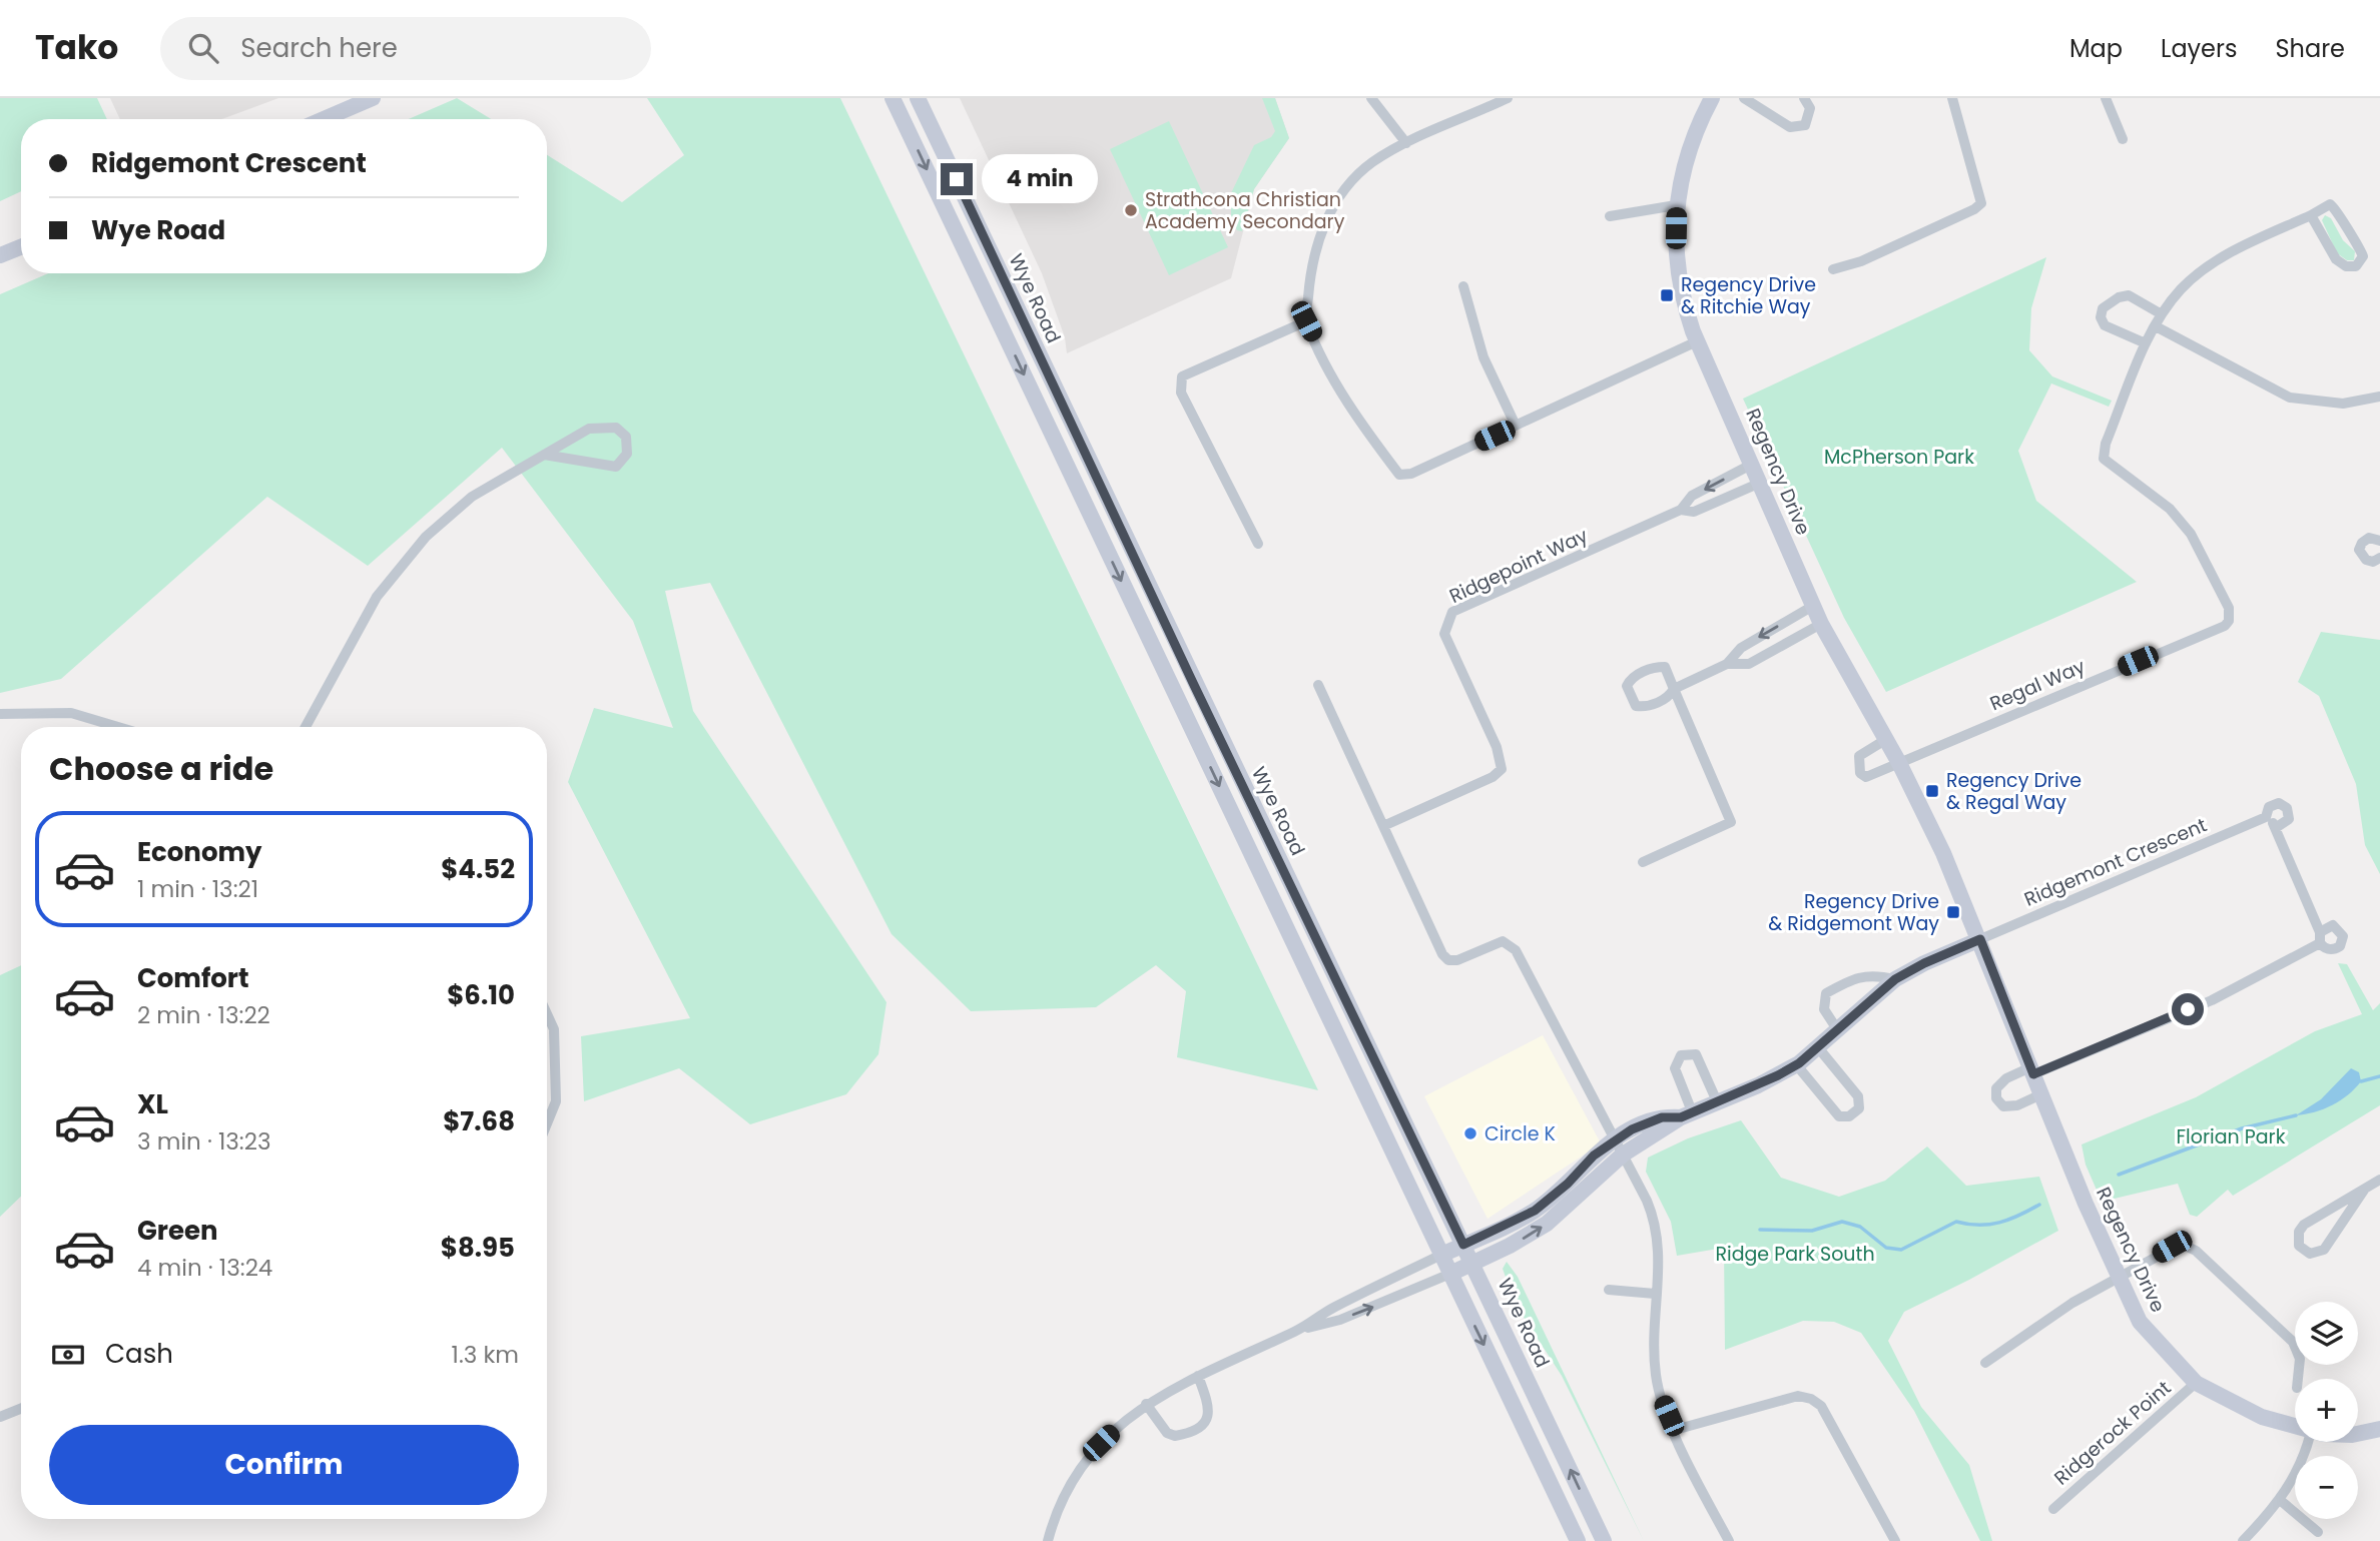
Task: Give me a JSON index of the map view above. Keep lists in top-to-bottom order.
{
  "streets": {
    "main road": ["Wye Road", "Regency Drive"],
    "street": [
      "Ridgepoint Way",
      "Regal Way",
      "Ridgemont Crescent",
      "Ridgerock Point"
    ]
  },
  "crossings": [
    ["Regency Drive", "Ridgepoint Way"],
    ["Regency Drive", "Regal Way"],
    ["Regency Drive", "Ridgemont Crescent"],
    ["Regency Drive", "Ridgerock Point"]
  ],
  "parks": ["McPherson Park", "Florian Park", "Ridge Park South"],
  "places": {
    "other": ["Strathcona Christian Academy Secondary", "Circle K"],
    "transit": ["Regency Drive & Ritchie Way", "Regency Drive & Regal Way", "Regency Drive & Ridgemont Way"]
  },
  "page": {
    "header": "Tako",
    "search": "Search here",
    "nav": ["Map", "Layers", "Share"],
    "banner": ["Ridgemont Crescent", "Wye Road"],
    "bubble": "4 min",
    "heading": "Choose a ride",
    "list": [
      {
        "name": "Economy",
        "note": "1 min · 13:21",
        "value": "$4.52"
      },
      {
        "name": "Comfort",
        "note": "2 min · 13:22",
        "value": "$6.10"
      },
      {
        "name": "XL",
        "note": "3 min · 13:23",
        "value": "$7.68"
      },
      {
        "name": "Green",
        "note": "4 min · 13:24",
        "value": "$8.95"
      }
    ],
    "map_buttons": ["+", "−"],
    "pay": ["Cash", "1.3 km"],
    "buttons": "Confirm"
  }
}
